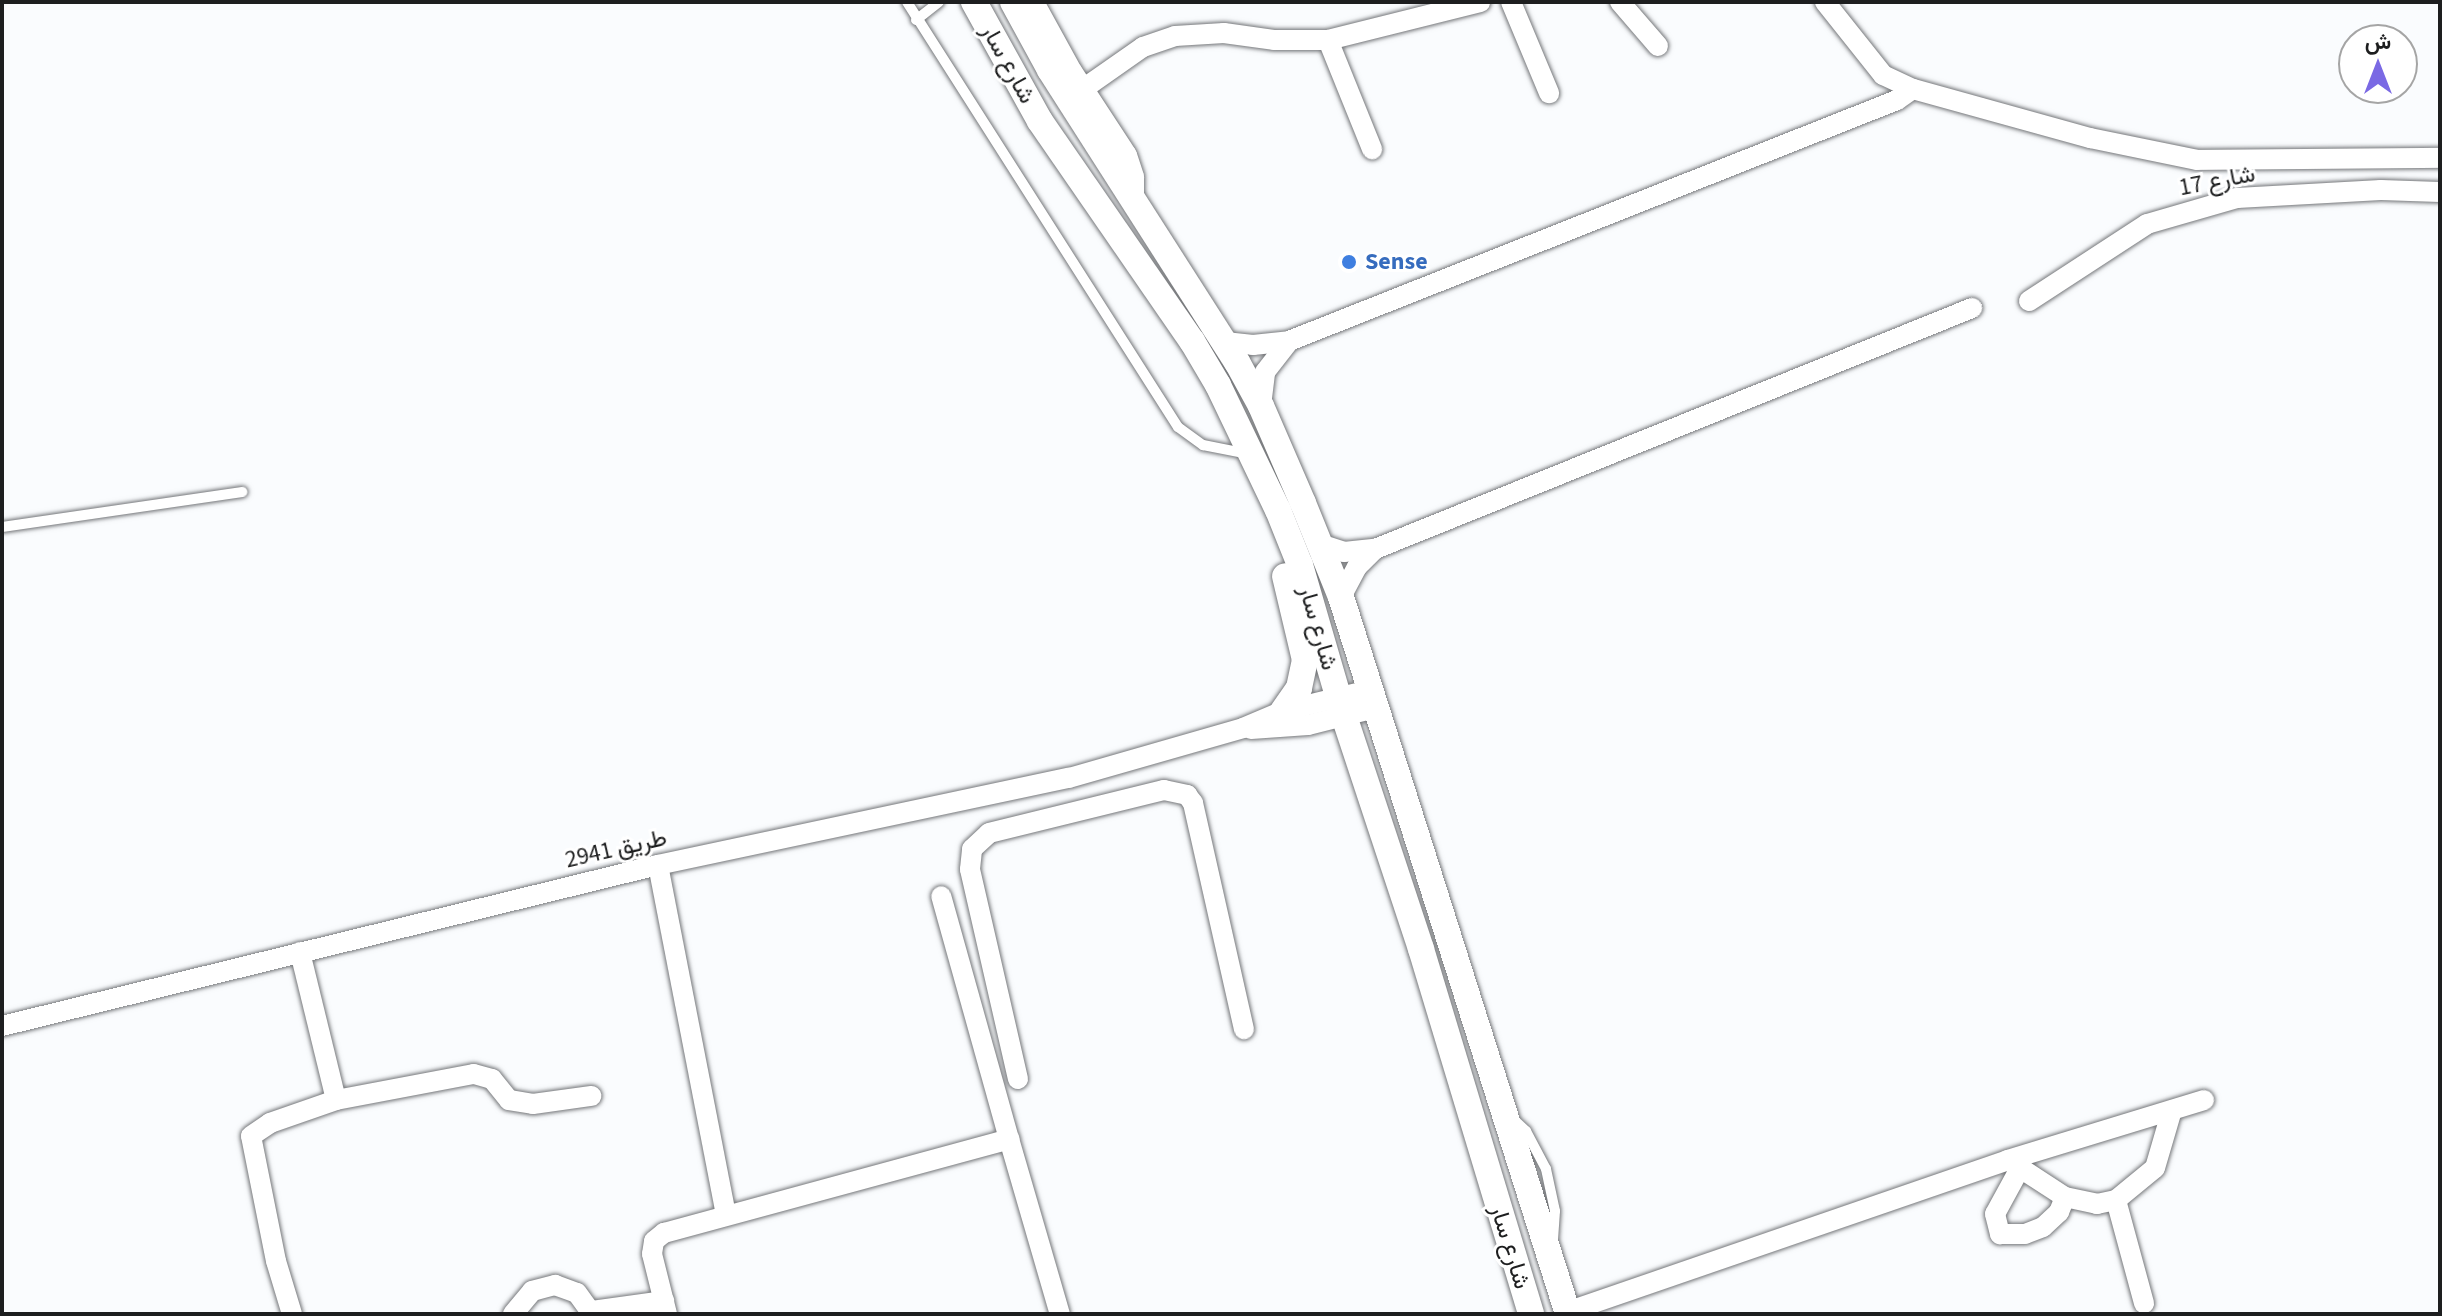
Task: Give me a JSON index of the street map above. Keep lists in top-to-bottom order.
{
  "streets": {
    "street": ["شارع سار", "شارع 17", "طريق 2941"]
  },
  "crossings": [
    ["شارع سار", "طريق 2941"]
  ],
  "places": ["Sense"],
  "north": "top"
}
